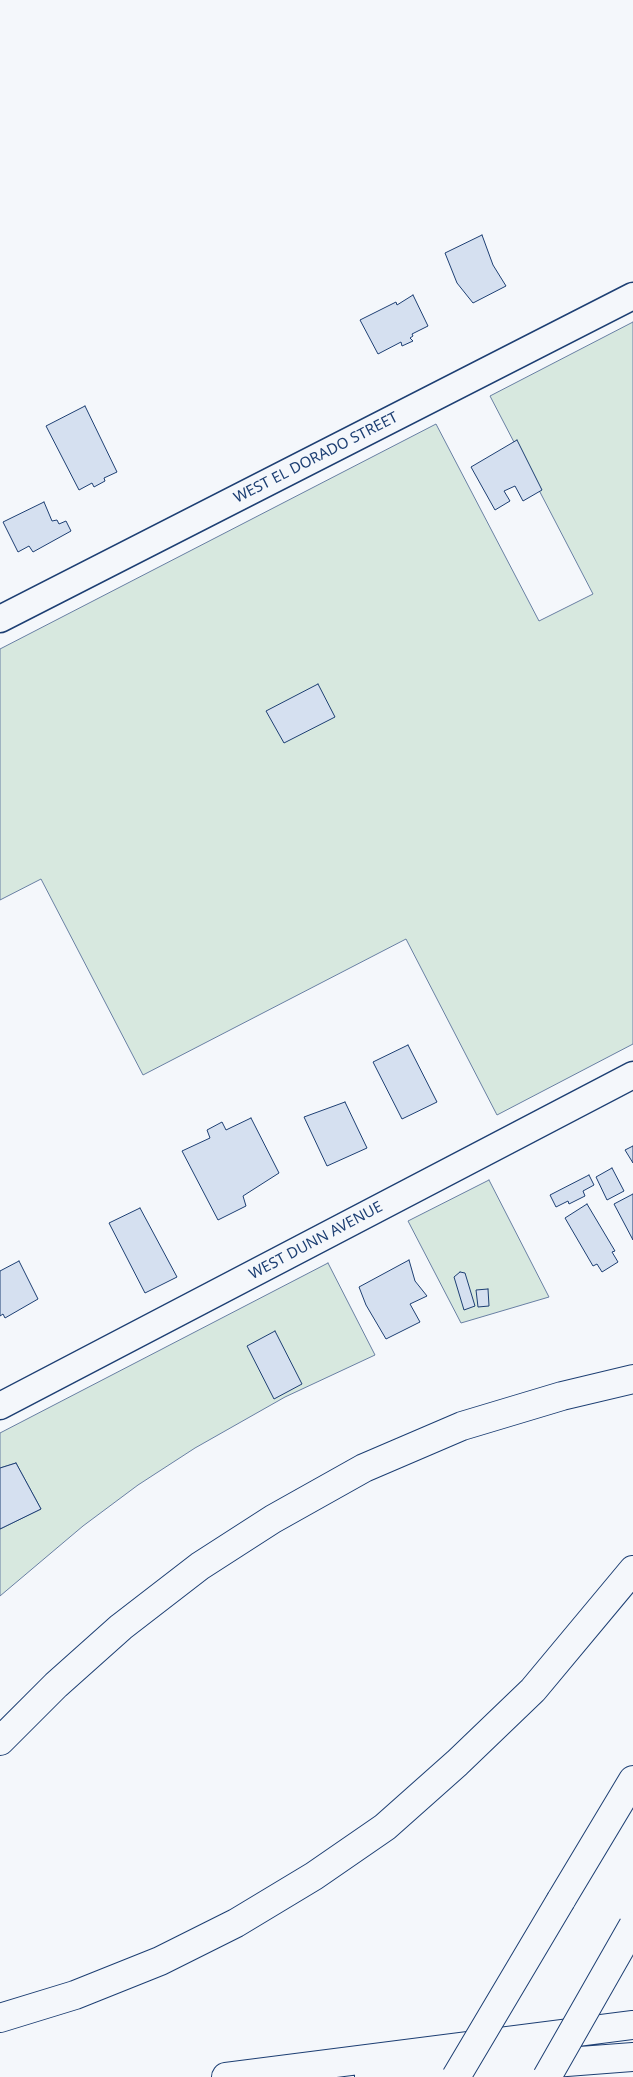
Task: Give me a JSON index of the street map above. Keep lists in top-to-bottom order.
{
  "streets": {
    "street": ["WEST EL DORADO STREET", "WEST DUNN AVENUE"]
  }
}
